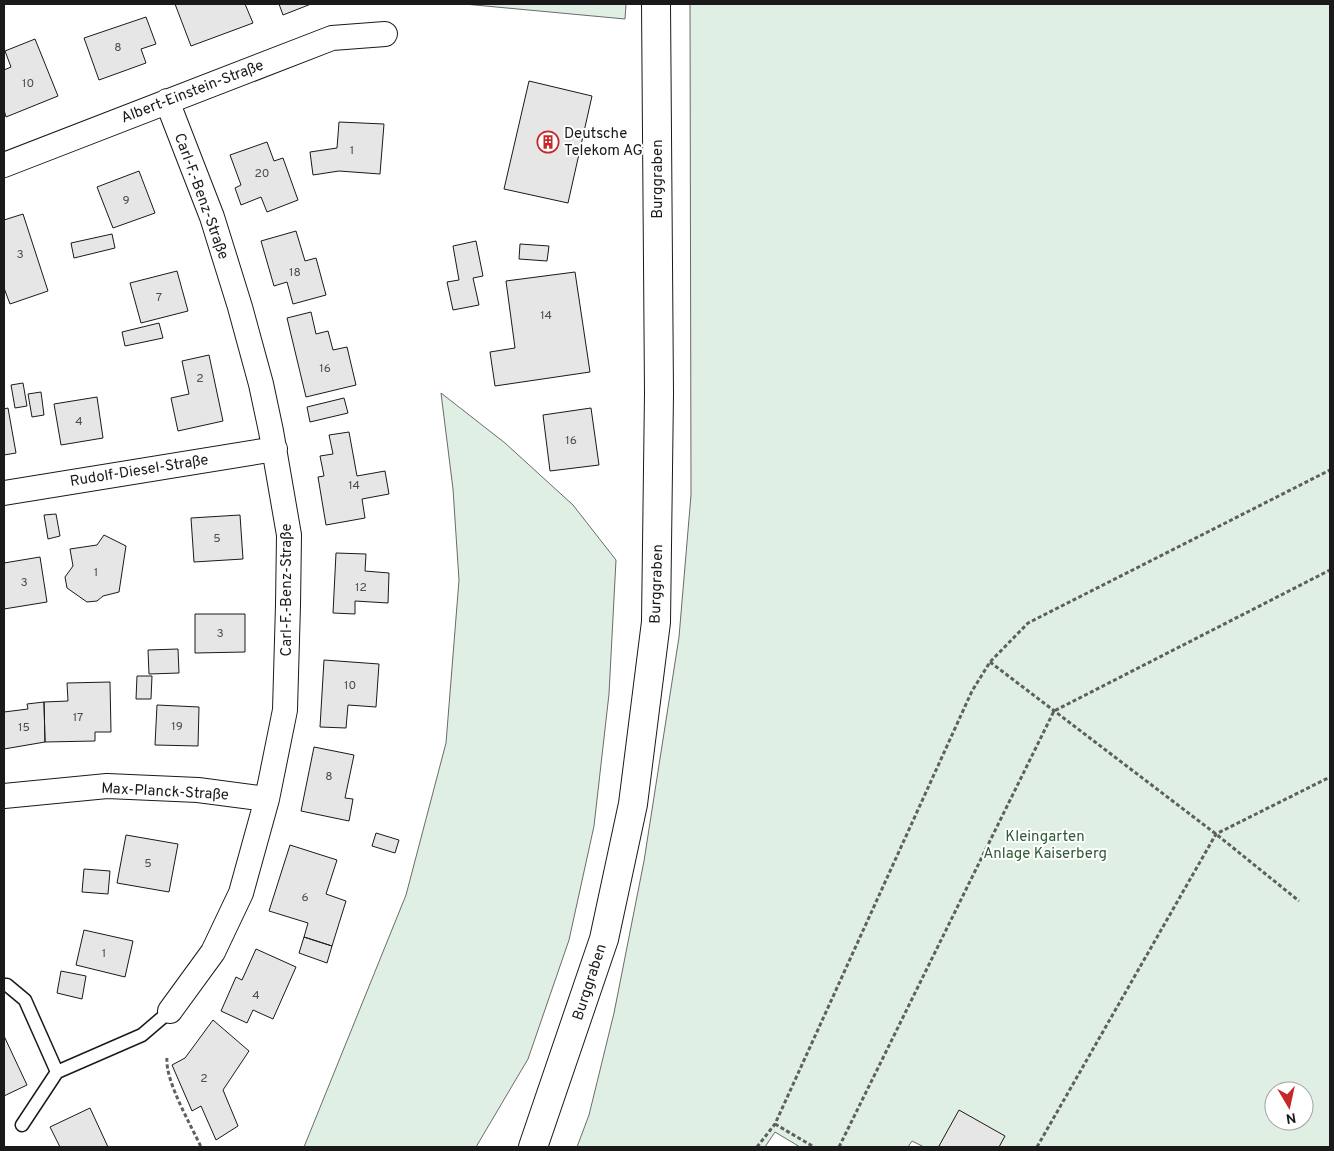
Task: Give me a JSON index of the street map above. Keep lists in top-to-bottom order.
{
  "streets": {
    "street": [
      "Albert-Einstein-Straße",
      "Burggraben",
      "Carl-F.-Benz-Straße",
      "Rudolf-Diesel-Straße",
      "Max-Planck-Straße"
    ]
  },
  "crossings": [
    ["Albert-Einstein-Straße", "Carl-F.-Benz-Straße"],
    ["Carl-F.-Benz-Straße", "Rudolf-Diesel-Straße"],
    ["Carl-F.-Benz-Straße", "Max-Planck-Straße"]
  ],
  "parks": ["Kleingarten Anlage Kaiserberg"],
  "places": {
    "building": ["Deutsche Telekom AG"]
  },
  "house_numbers": [
    "8",
    "10",
    "1",
    "20",
    "9",
    "3",
    "18",
    "7",
    "14",
    "16",
    "2",
    "4",
    "16",
    "14",
    "5",
    "1",
    "3",
    "12",
    "3",
    "10",
    "17",
    "19",
    "15",
    "8",
    "5",
    "6",
    "1",
    "4",
    "2"
  ],
  "north": "bottom"
}
